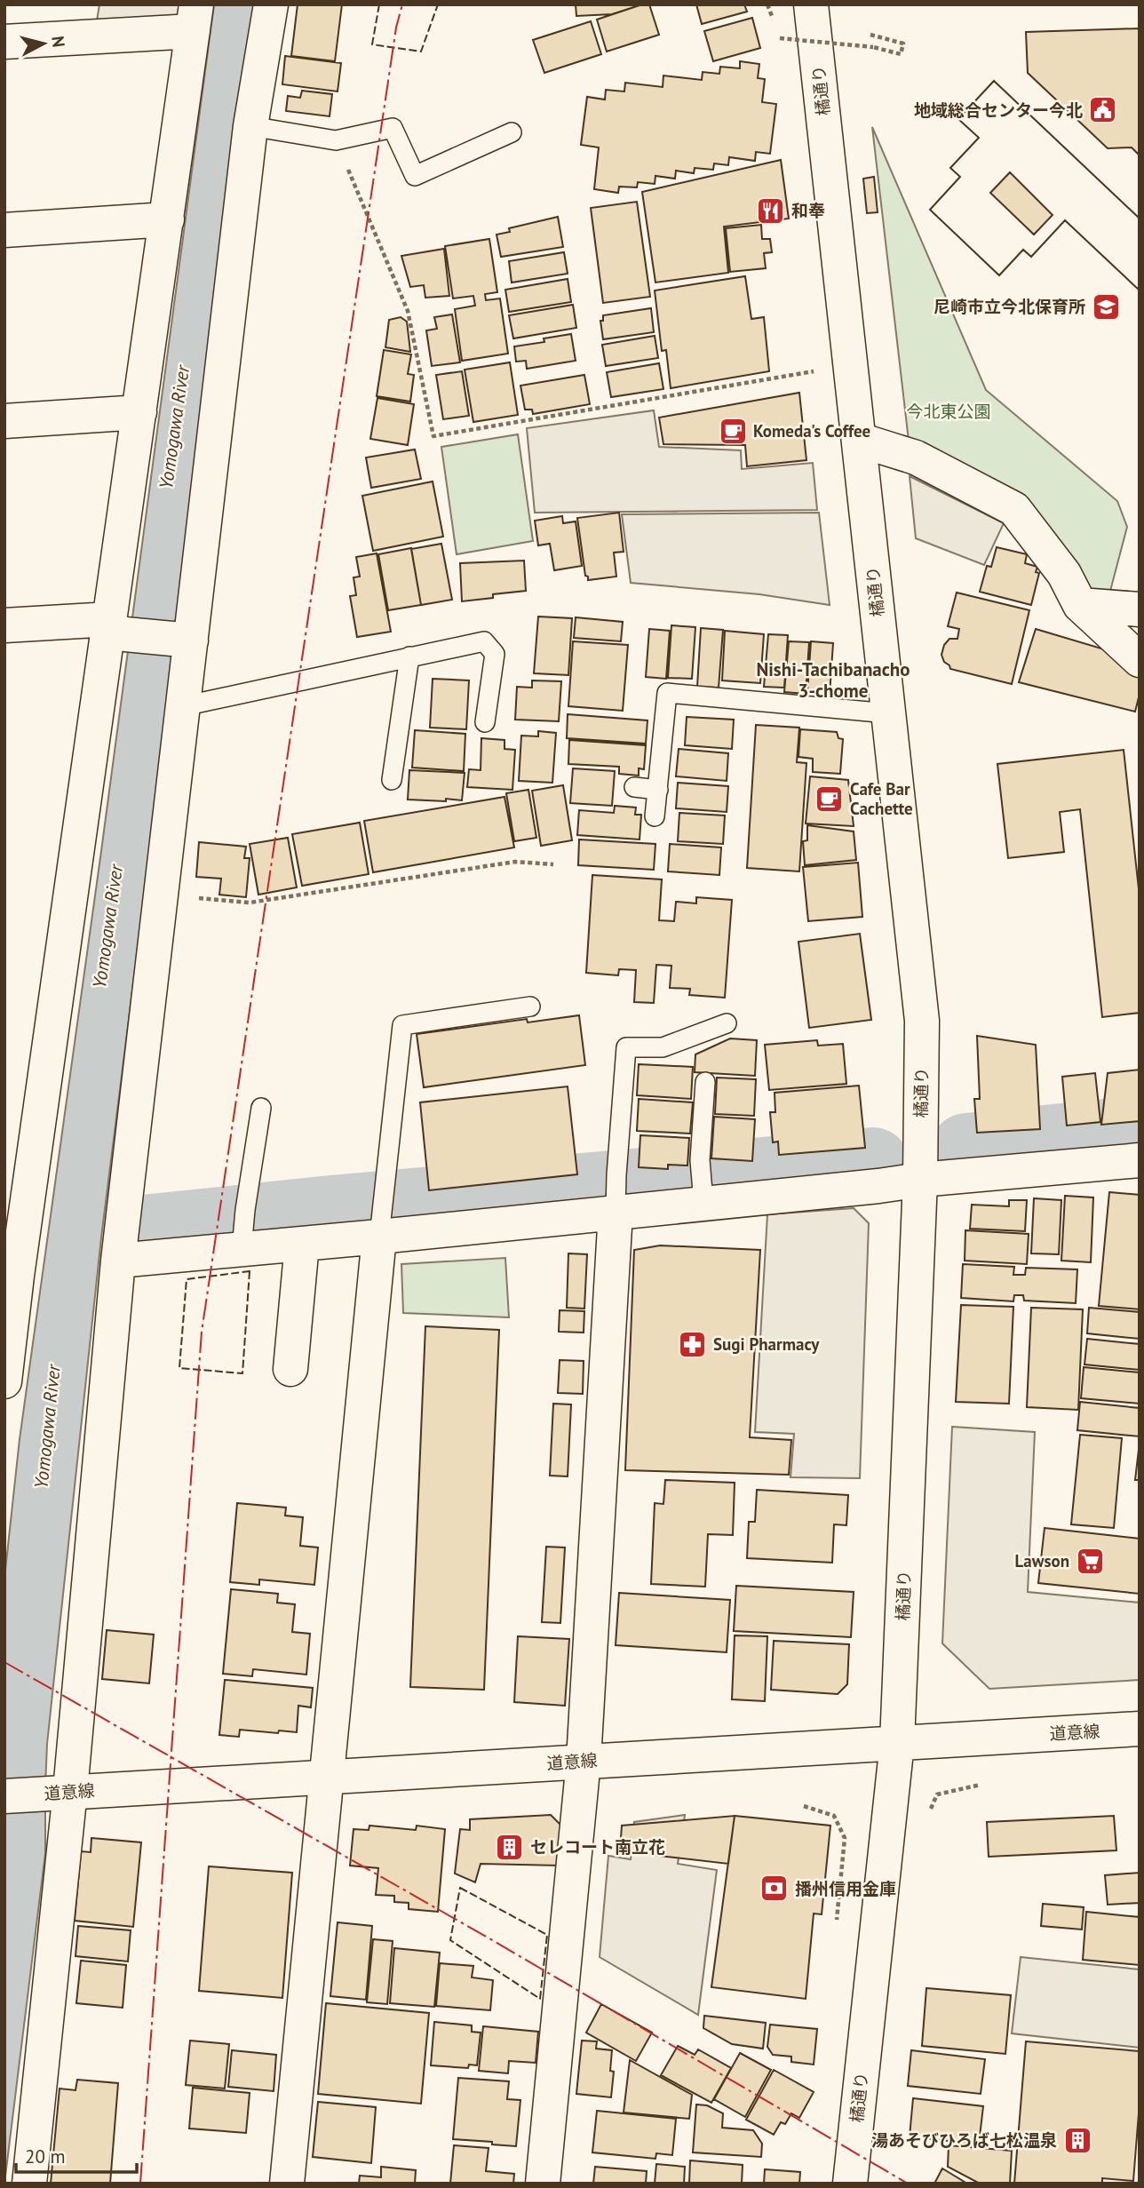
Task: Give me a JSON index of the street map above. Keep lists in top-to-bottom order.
{
  "streets": {
    "street": ["橘通り", "道意線"]
  },
  "crossings": [
    ["橘通り", "道意線"]
  ],
  "districts": ["Nishi-Tachibanacho 3-chome"],
  "water": ["Yomogawa River"],
  "parks": ["今北東公園"],
  "places": {
    "public building": ["地域総合センター今北"],
    "restaurant": ["和奉"],
    "school or university": ["尼崎市立今北保育所"],
    "cafe": ["Komeda's Coffee", "Cafe Bar Cachette"],
    "pharmacy": ["Sugi Pharmacy"],
    "supermarket": ["Lawson"],
    "building": ["セレコート南立花", "湯あそびひろば七松温泉"],
    "bank": ["播州信用金庫"]
  },
  "scale_bar": "20 m",
  "north": "right"
}
